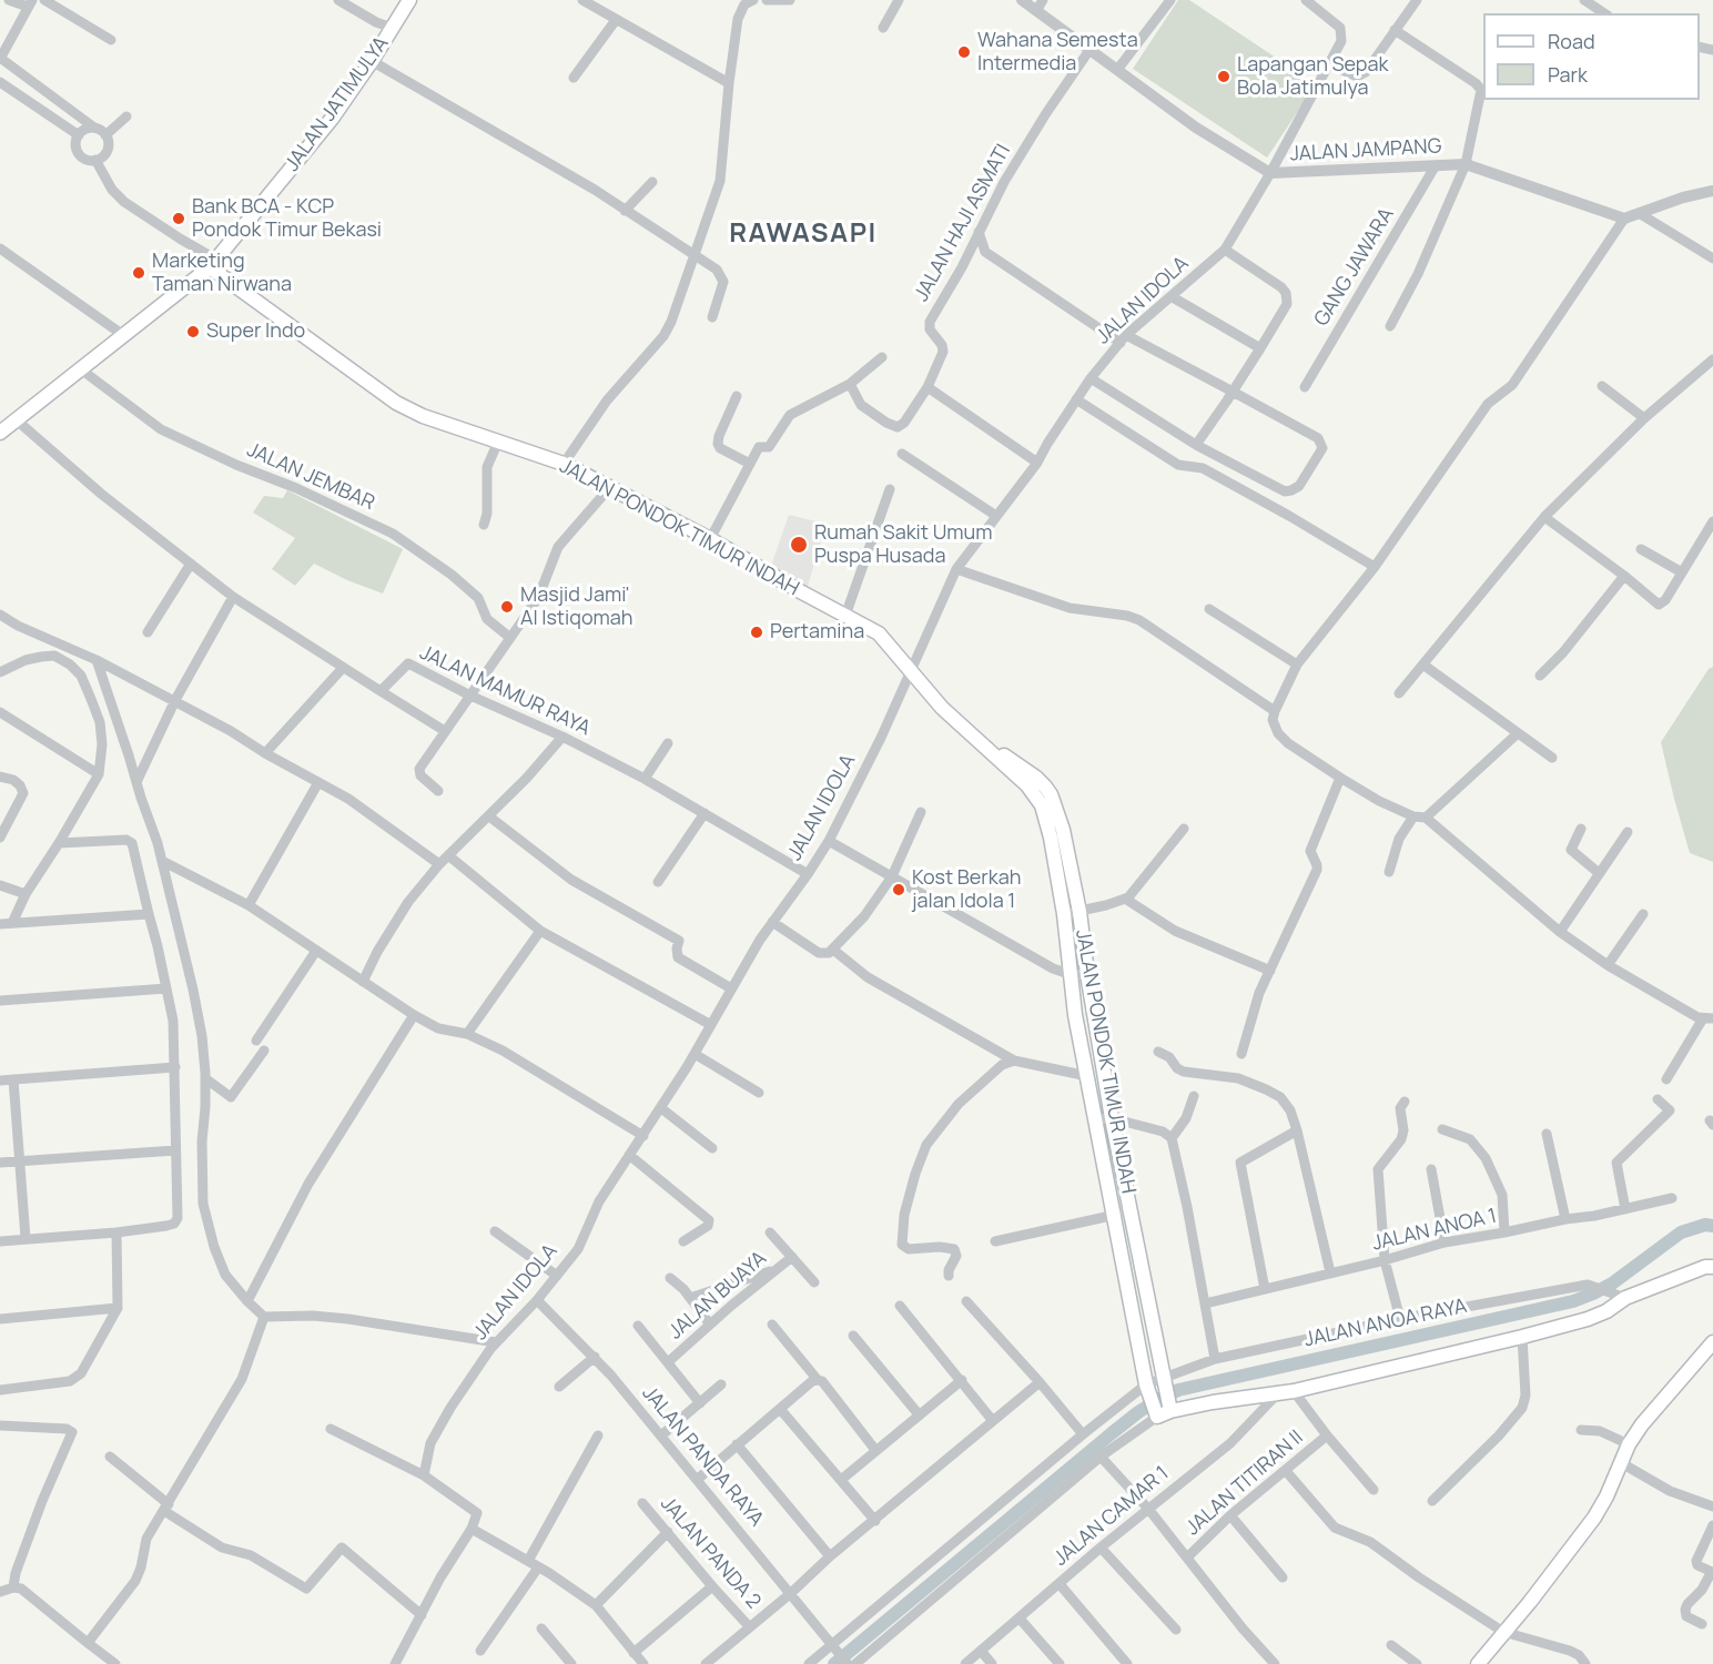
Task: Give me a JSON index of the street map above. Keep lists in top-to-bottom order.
{
  "streets": {
    "main road": ["JALAN JATIMULYA", "JALAN PONDOK TIMUR INDAH"],
    "street": [
      "JALAN JAMPANG",
      "JALAN HAJI ASMATI",
      "GANG JAWARA",
      "JALAN IDOLA",
      "JALAN JEMBAR",
      "JALAN MAMUR RAYA",
      "JALAN ANOA 1",
      "JALAN BUAYA",
      "JALAN ANOA RAYA",
      "JALAN PANDA RAYA",
      "JALAN TITIRAN II",
      "JALAN CAMAR 1",
      "JALAN PANDA 2"
    ]
  },
  "crossings": [
    ["JALAN JATIMULYA", "JALAN JEMBAR"],
    ["JALAN JATIMULYA", "JALAN PONDOK TIMUR INDAH"],
    ["JALAN JAMPANG", "JALAN HAJI ASMATI"],
    ["JALAN JAMPANG", "GANG JAWARA"],
    ["JALAN JAMPANG", "JALAN IDOLA"],
    ["JALAN IDOLA", "JALAN PONDOK TIMUR INDAH"],
    ["JALAN IDOLA", "JALAN MAMUR RAYA"],
    ["JALAN IDOLA", "JALAN PANDA RAYA"],
    ["JALAN PONDOK TIMUR INDAH", "JALAN ANOA RAYA"]
  ],
  "districts": ["RAWASAPI"],
  "places": [
    "Wahana Semesta Intermedia",
    "Lapangan Sepak Bola Jatimulya",
    "Bank BCA - KCP Pondok Timur Bekasi",
    "Marketing Taman Nirwana",
    "Super Indo",
    "Rumah Sakit Umum Puspa Husada",
    "Masjid Jami' Al Istiqomah",
    "Pertamina",
    "Kost Berkah jalan Idola 1"
  ],
  "legend": ["Road", "Park"]
}
